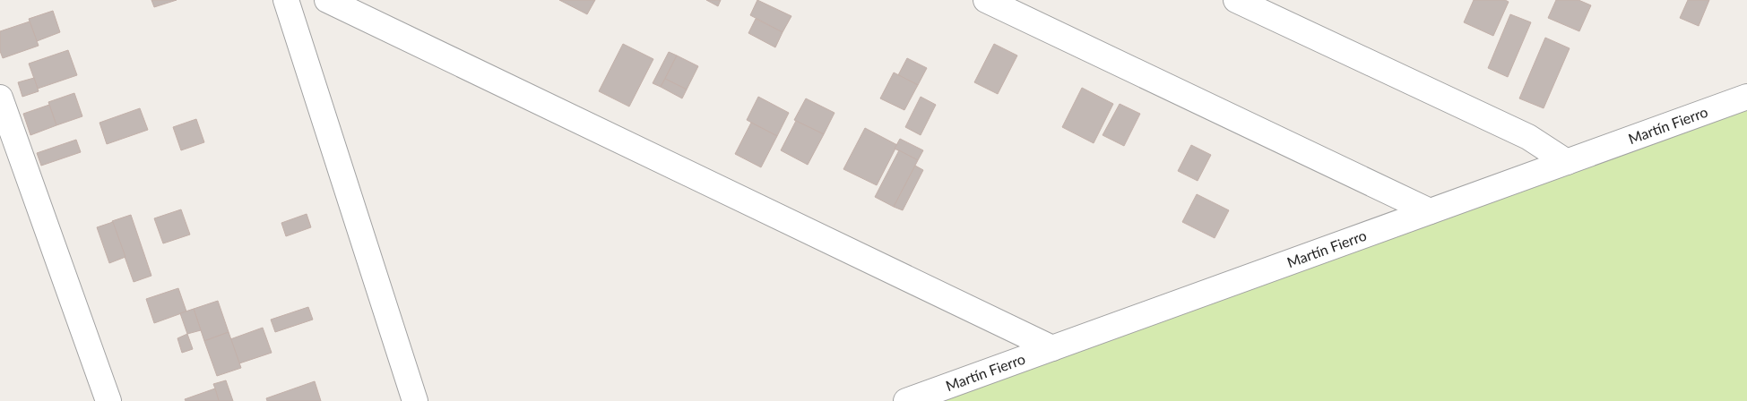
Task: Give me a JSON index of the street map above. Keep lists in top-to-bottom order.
{
  "streets": {
    "street": ["Martín Fierro"]
  }
}
